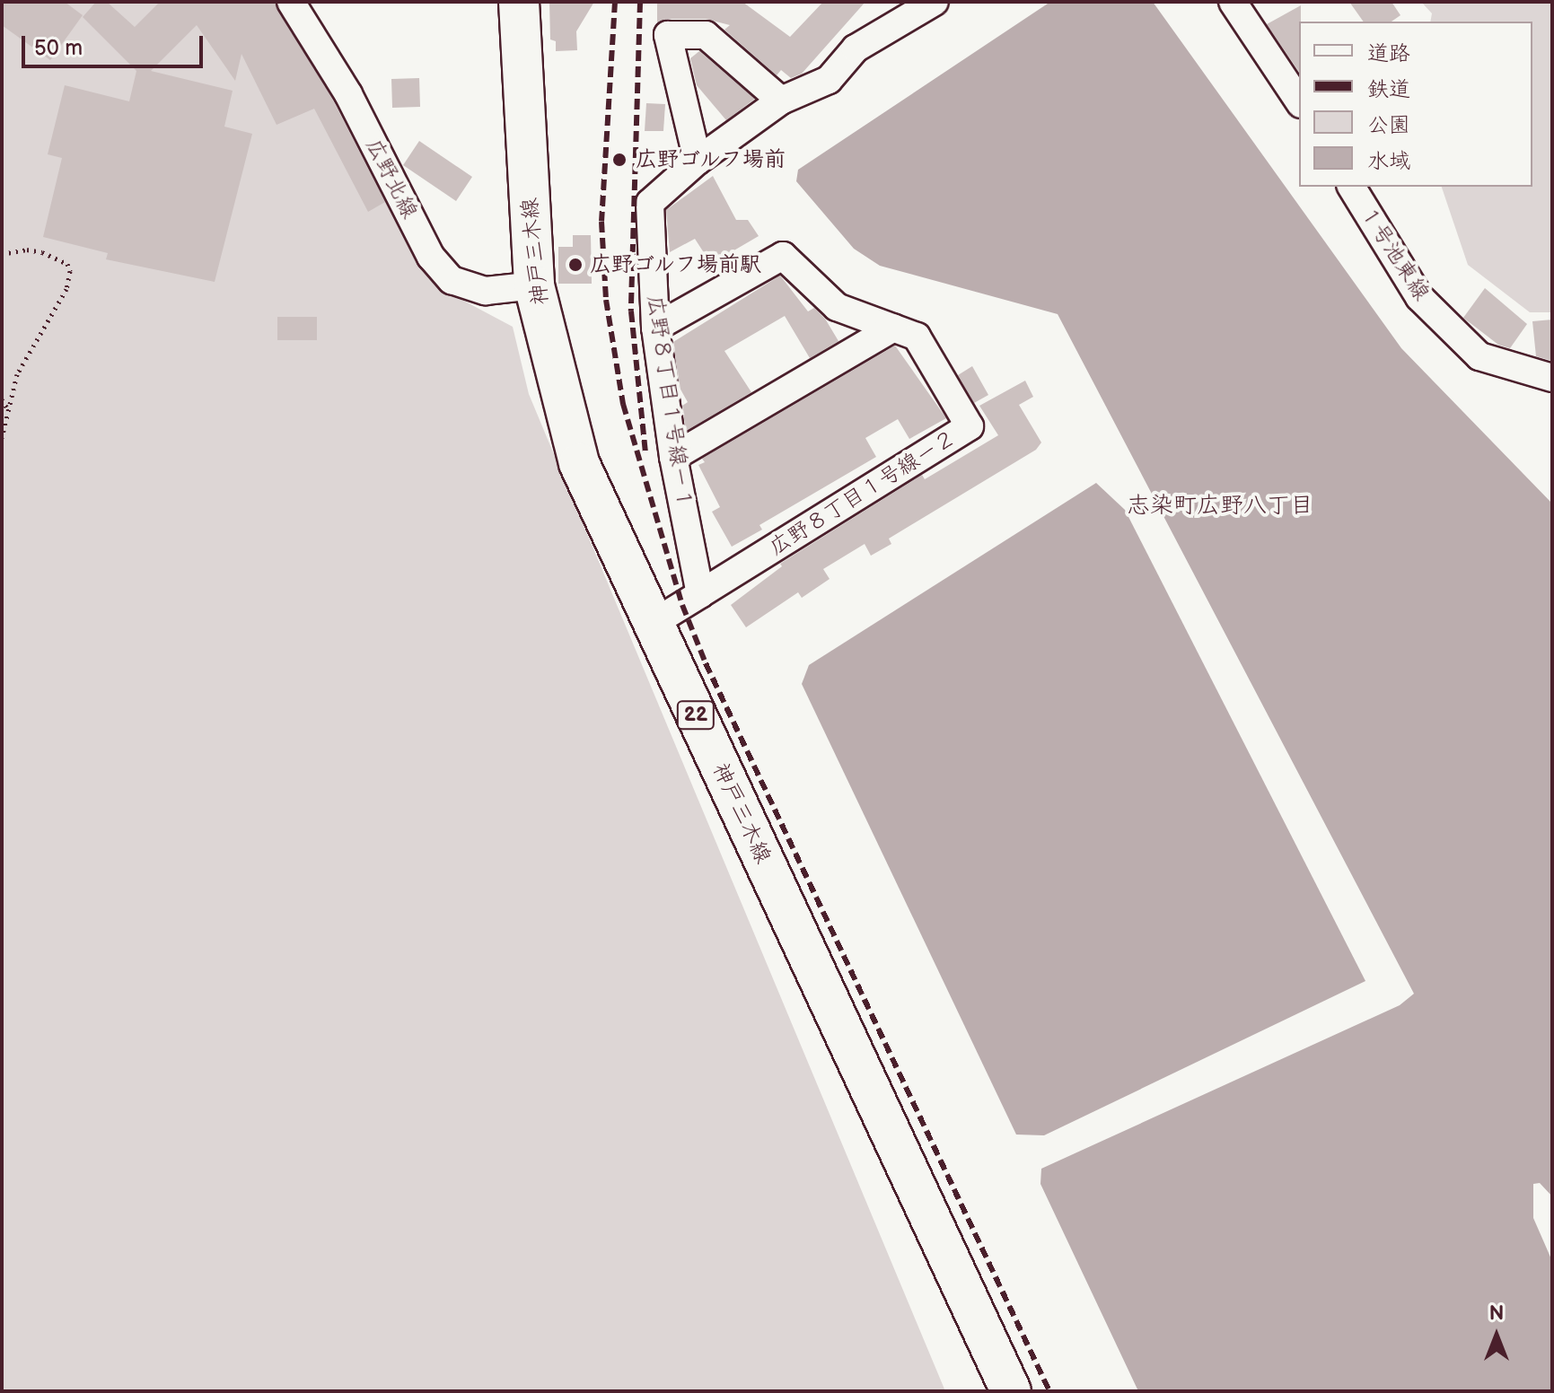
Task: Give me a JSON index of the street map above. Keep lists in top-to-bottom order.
{
  "streets": {
    "main road": ["神戸三木線", "22"],
    "street": [
      "広野北線",
      "１号池東線",
      "広野８丁目１号線ー１",
      "広野８丁目１号線ー２"
    ]
  },
  "crossings": [
    ["広野北線", "神戸三木線"],
    ["広野８丁目１号線ー１", "広野８丁目１号線ー２"]
  ],
  "districts": ["志染町広野八丁目"],
  "places": ["広野ゴルフ場前", "広野ゴルフ場前駅"],
  "legend": [
    "道路",
    "鉄道",
    "公園",
    "水域"
  ],
  "scale_bar": "50 m",
  "north": "top"
}
